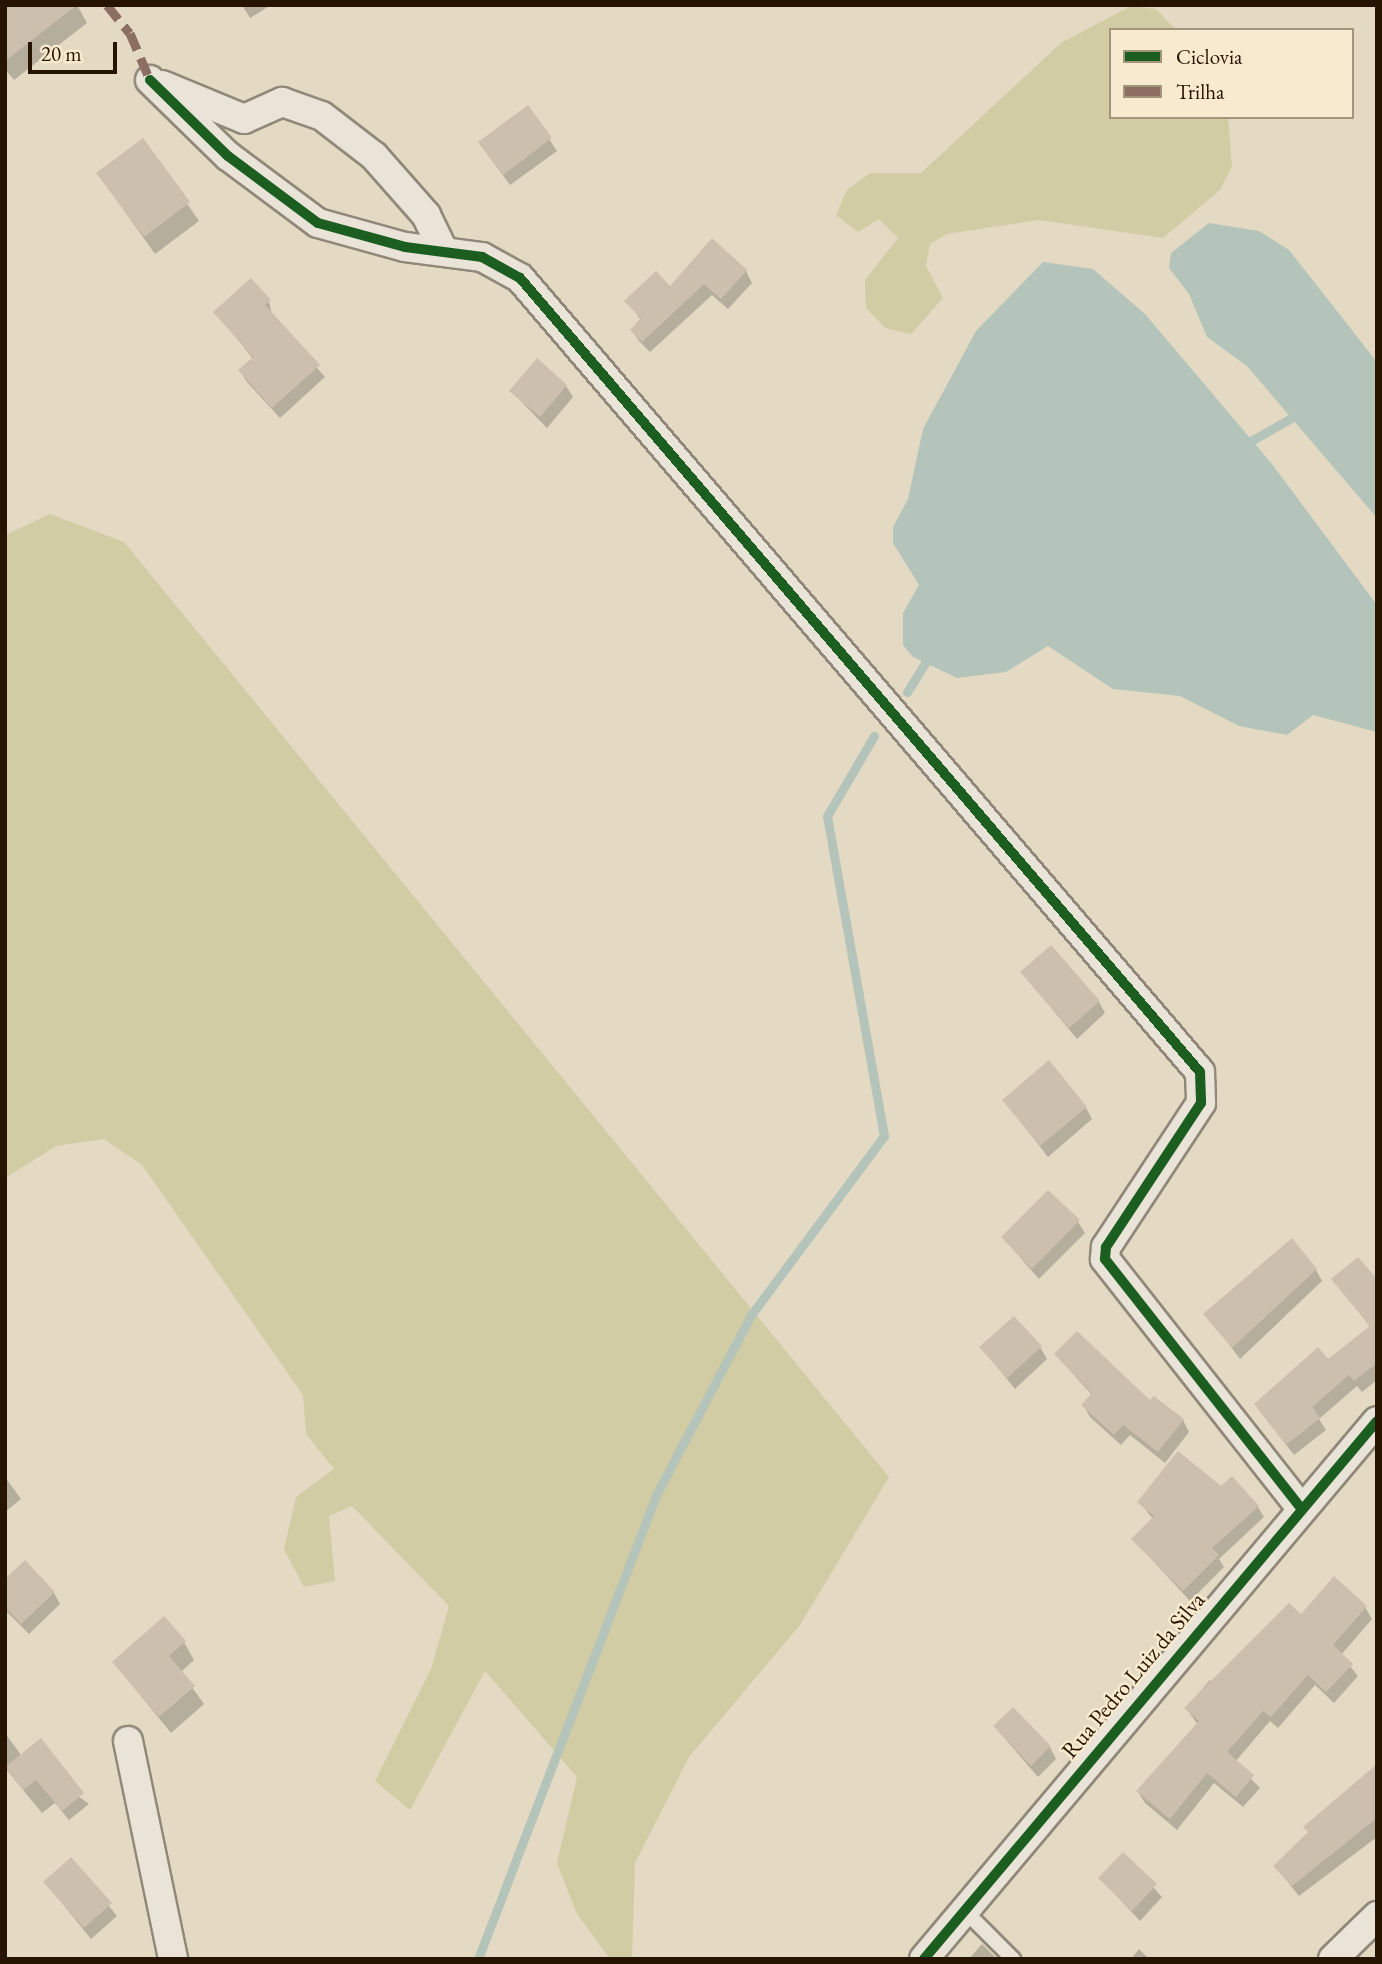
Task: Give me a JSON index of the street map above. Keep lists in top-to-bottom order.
{
  "streets": {
    "street": ["Rua Pedro Luiz da Silva"]
  },
  "legend": ["Ciclovia", "Trilha"],
  "scale_bar": "20 m"
}
